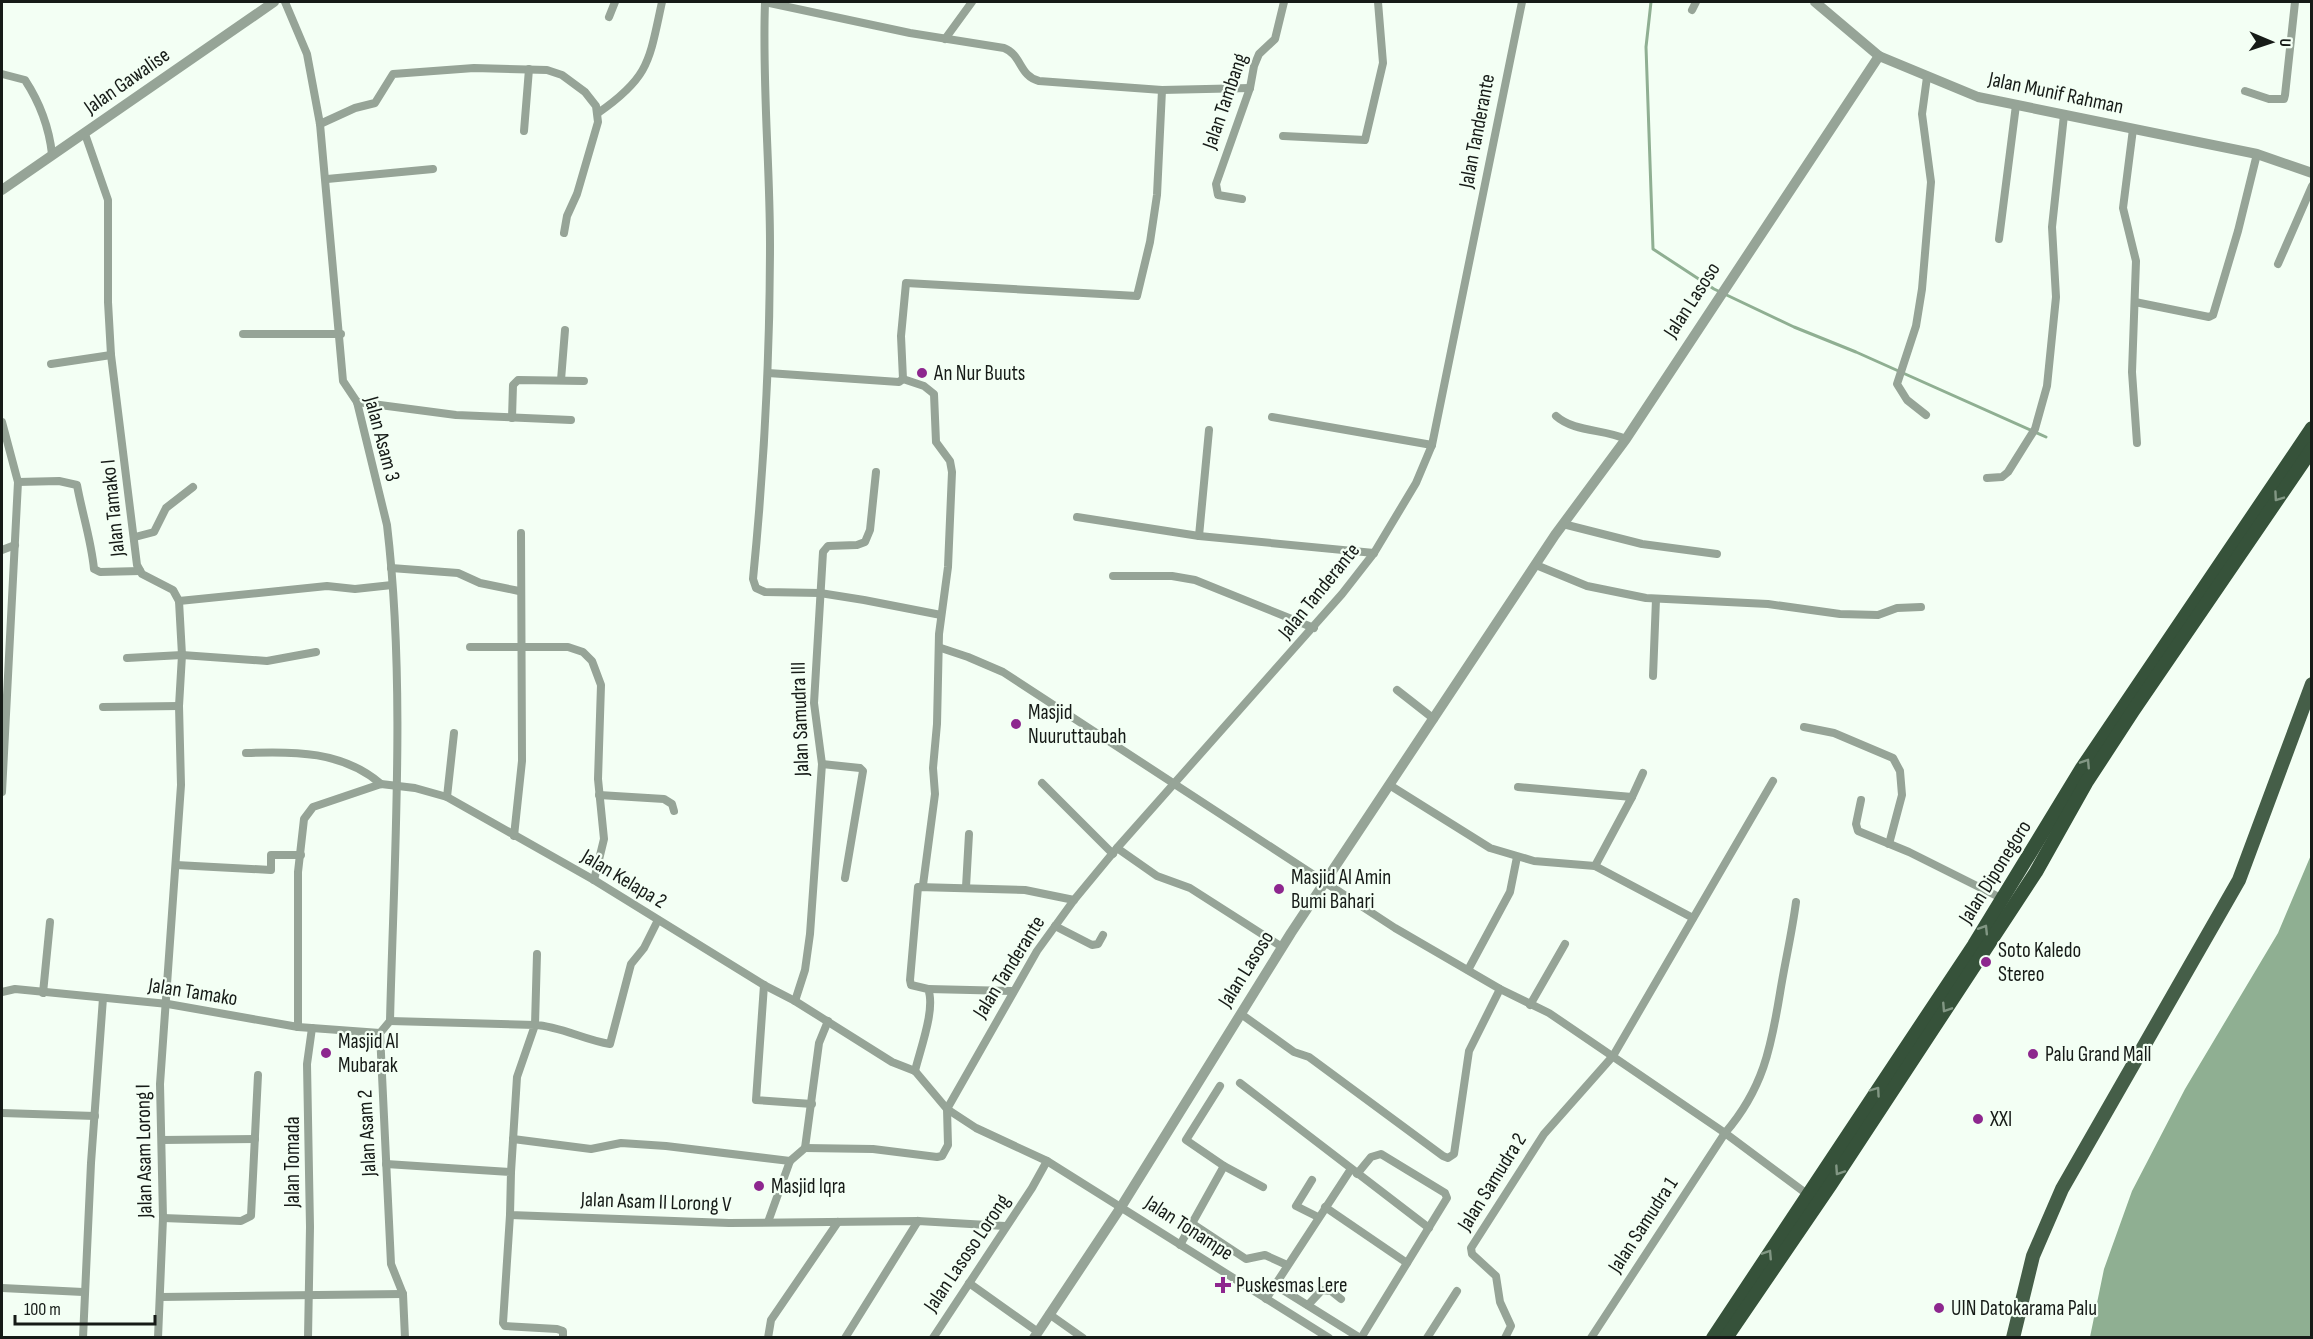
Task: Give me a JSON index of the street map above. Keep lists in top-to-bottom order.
{
  "streets": {
    "highway": ["Jalan Diponegoro"],
    "street": [
      "Jalan Gawalise",
      "Jalan Munif Rahman",
      "Jalan Tambang",
      "Jalan Tanderante",
      "Jalan Lasoso",
      "Jalan Asam 3",
      "Jalan Tamako I",
      "Jalan Samudra III",
      "Jalan Kelapa 2",
      "Jalan Tamako",
      "Jalan Asam 2",
      "Jalan Asam Lorong I",
      "Jalan Tomada",
      "Jalan Samudra 2",
      "Jalan Asam II Lorong V",
      "Jalan Samudra 1",
      "Jalan Tonampe",
      "Jalan Lasoso Lorong"
    ]
  },
  "crossings": [
    ["Jalan Gawalise", "Jalan Tamako I"],
    ["Jalan Munif Rahman", "Jalan Lasoso"],
    ["Jalan Tanderante", "Jalan Kelapa 2"],
    ["Jalan Lasoso", "Jalan Tonampe"],
    ["Jalan Asam 3", "Jalan Kelapa 2"],
    ["Jalan Samudra III", "Jalan Kelapa 2"],
    ["Jalan Kelapa 2", "Jalan Tonampe"],
    ["Jalan Kelapa 2", "Jalan Lasoso Lorong"],
    ["Jalan Tamako", "Jalan Asam 2"],
    ["Jalan Tamako", "Jalan Asam Lorong I"],
    ["Jalan Tamako", "Jalan Tomada"],
    ["Jalan Asam II Lorong V", "Jalan Lasoso Lorong"],
    ["Jalan Tonampe", "Jalan Lasoso Lorong"]
  ],
  "places": {
    "other": [
      "An Nur Buuts",
      "Masjid Nuuruttaubah",
      "Masjid Al Amin Bumi Bahari",
      "Soto Kaledo Stereo",
      "Masjid Al Mubarak",
      "Palu Grand Mall",
      "XXI",
      "Masjid Iqra",
      "UIN Datokarama Palu"
    ],
    "health": ["Puskesmas Lere"]
  },
  "scale_bar": "100 m",
  "north": "right"
}
